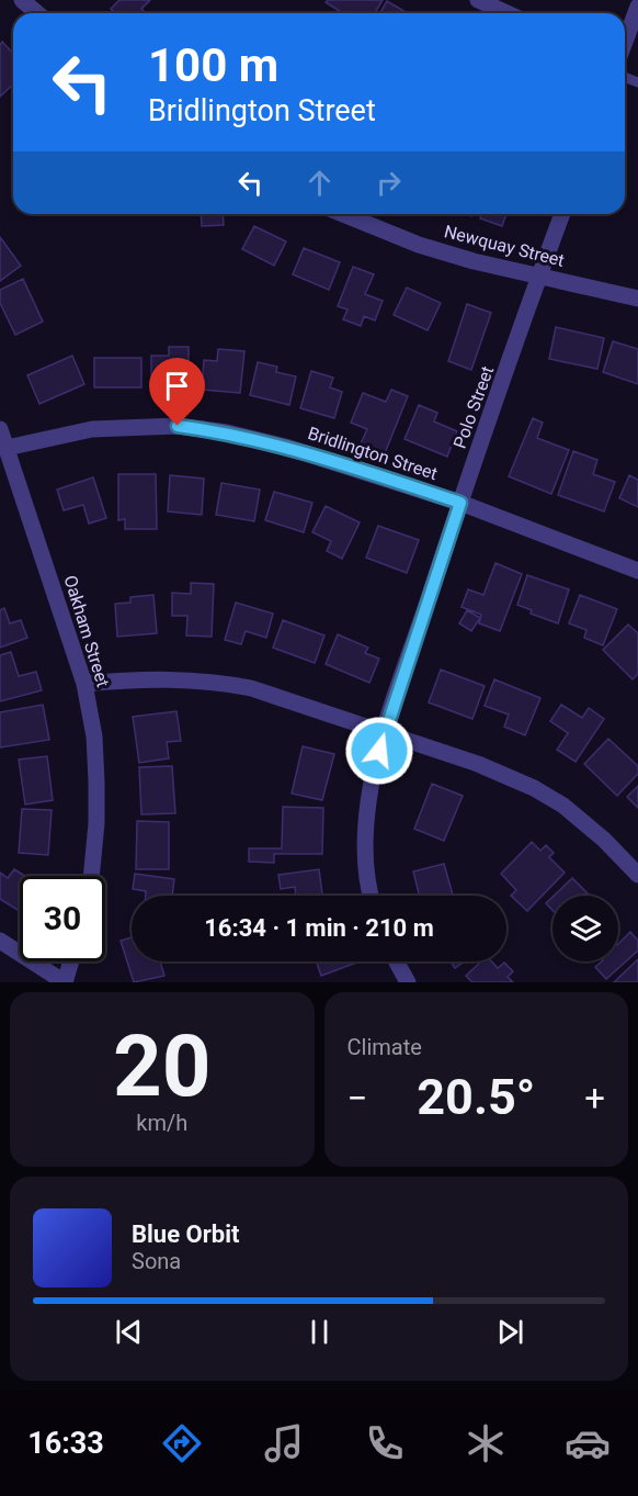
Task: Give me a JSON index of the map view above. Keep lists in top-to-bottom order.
{
  "streets": {
    "street": [
      "Newquay Street",
      "Polo Street",
      "Bridlington Street",
      "Oakham Street"
    ]
  },
  "crossings": [
    ["Newquay Street", "Polo Street"],
    ["Polo Street", "Bridlington Street"],
    ["Bridlington Street", "Oakham Street"]
  ],
  "page": {
    "turn": ["100 m", "Bridlington Street"],
    "limit": "30",
    "trip": "16:34 · 1 min · 210 m",
    "tile": [
      ["20", "km/h"],
      "Climate"
    ],
    "heat": ["−", "20.5°", "+"],
    "song": ["Blue Orbit", "Sona"],
    "tabs": "16:33"
  }
}
